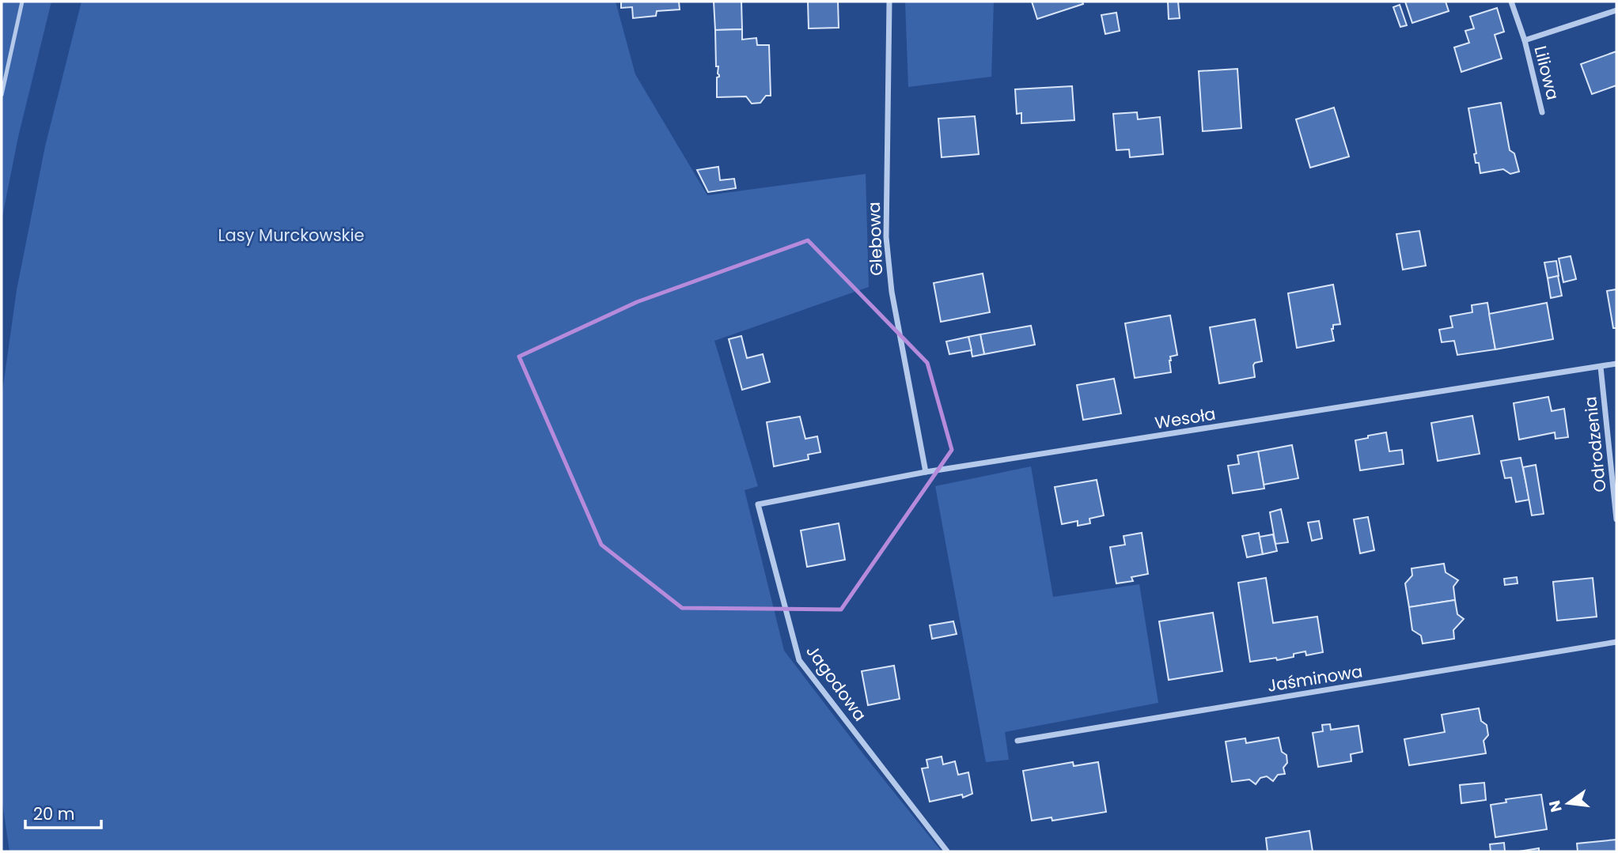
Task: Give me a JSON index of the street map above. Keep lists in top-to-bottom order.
{
  "streets": {
    "street": [
      "Liliowa",
      "Glebowa",
      "Wesoła",
      "Odrodzenia",
      "Jaśminowa",
      "Jagodowa"
    ]
  },
  "crossings": [
    ["Glebowa", "Wesoła"],
    ["Wesoła", "Odrodzenia"],
    ["Wesoła", "Jagodowa"]
  ],
  "parks": ["Lasy Murckowskie"],
  "scale_bar": "20 m",
  "north": "left"
}
